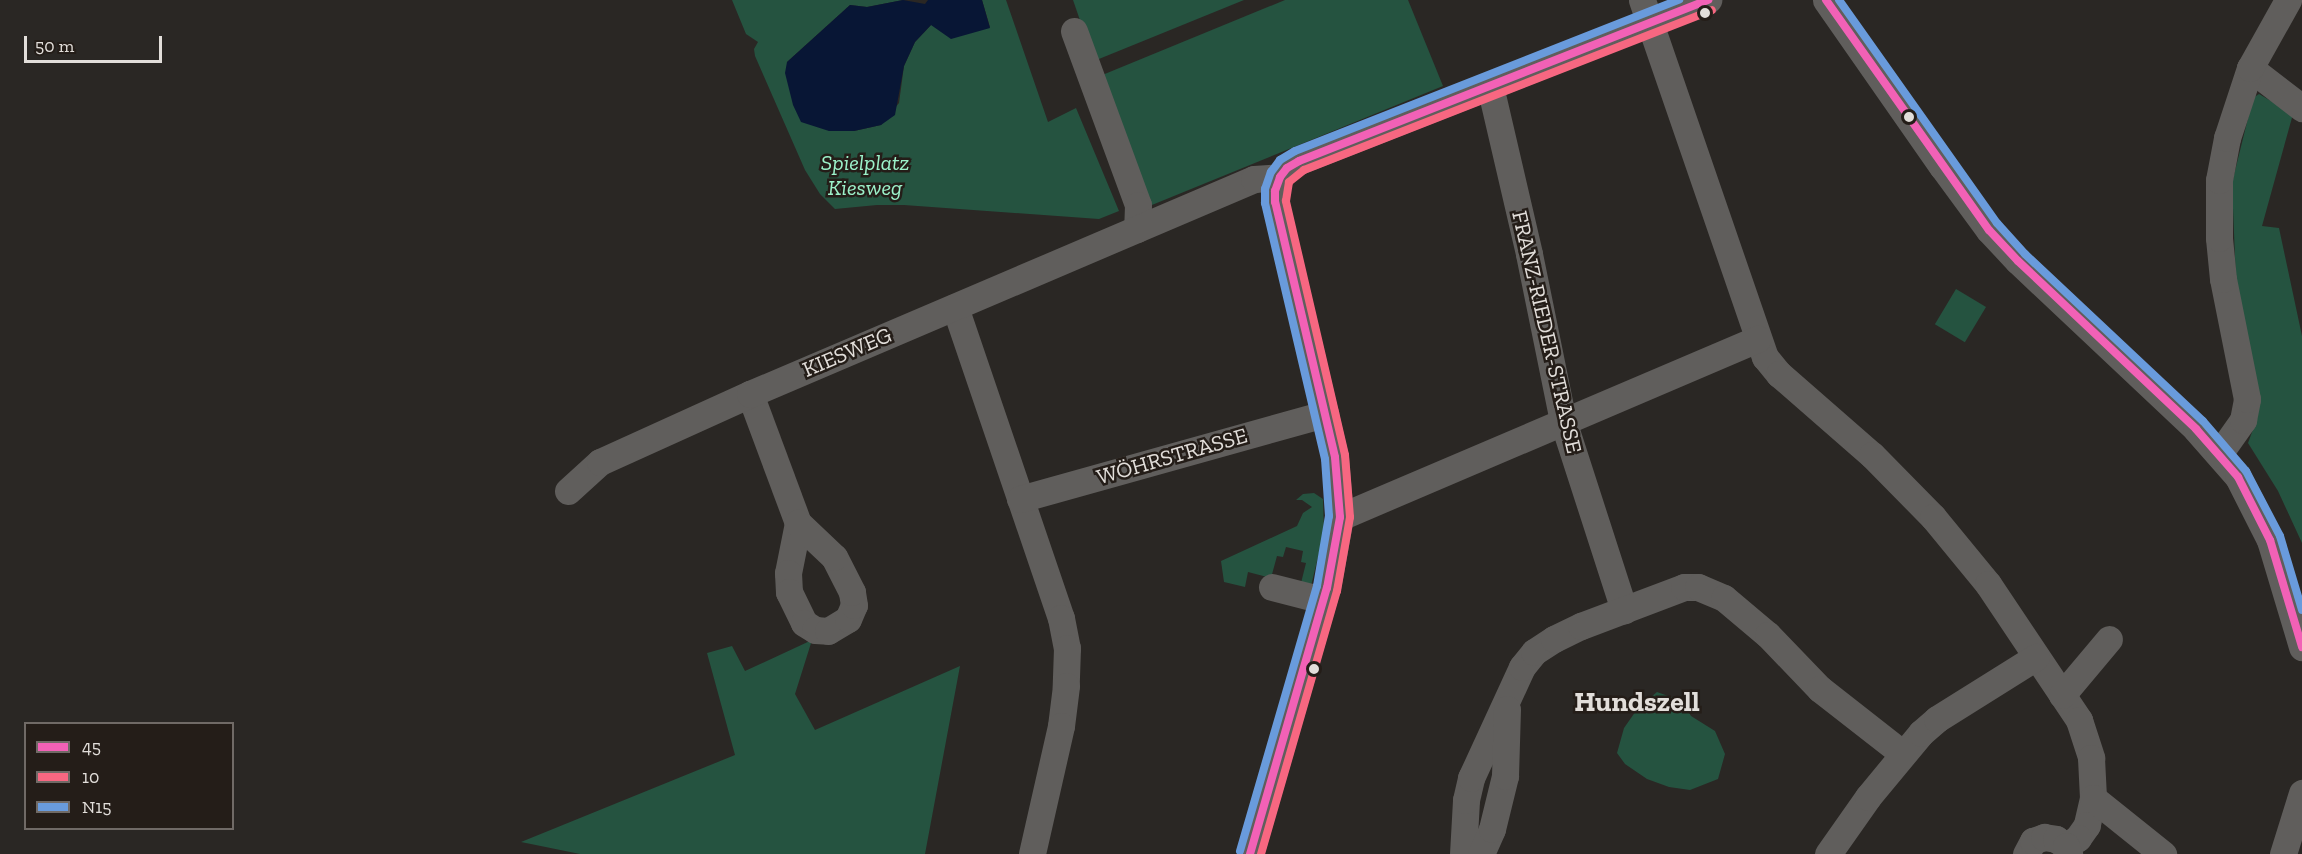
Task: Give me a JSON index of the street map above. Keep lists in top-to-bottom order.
{
  "streets": {
    "street": ["FRANZ-RIEDER-STRASSE", "KIESWEG", "WÖHRSTRASSE"]
  },
  "districts": ["Hundszell"],
  "parks": ["Spielplatz Kiesweg"],
  "lines": ["transit line 45", "transit line N15", "transit line 10"],
  "legend": ["45", "10", "N15"],
  "scale_bar": "50 m"
}
